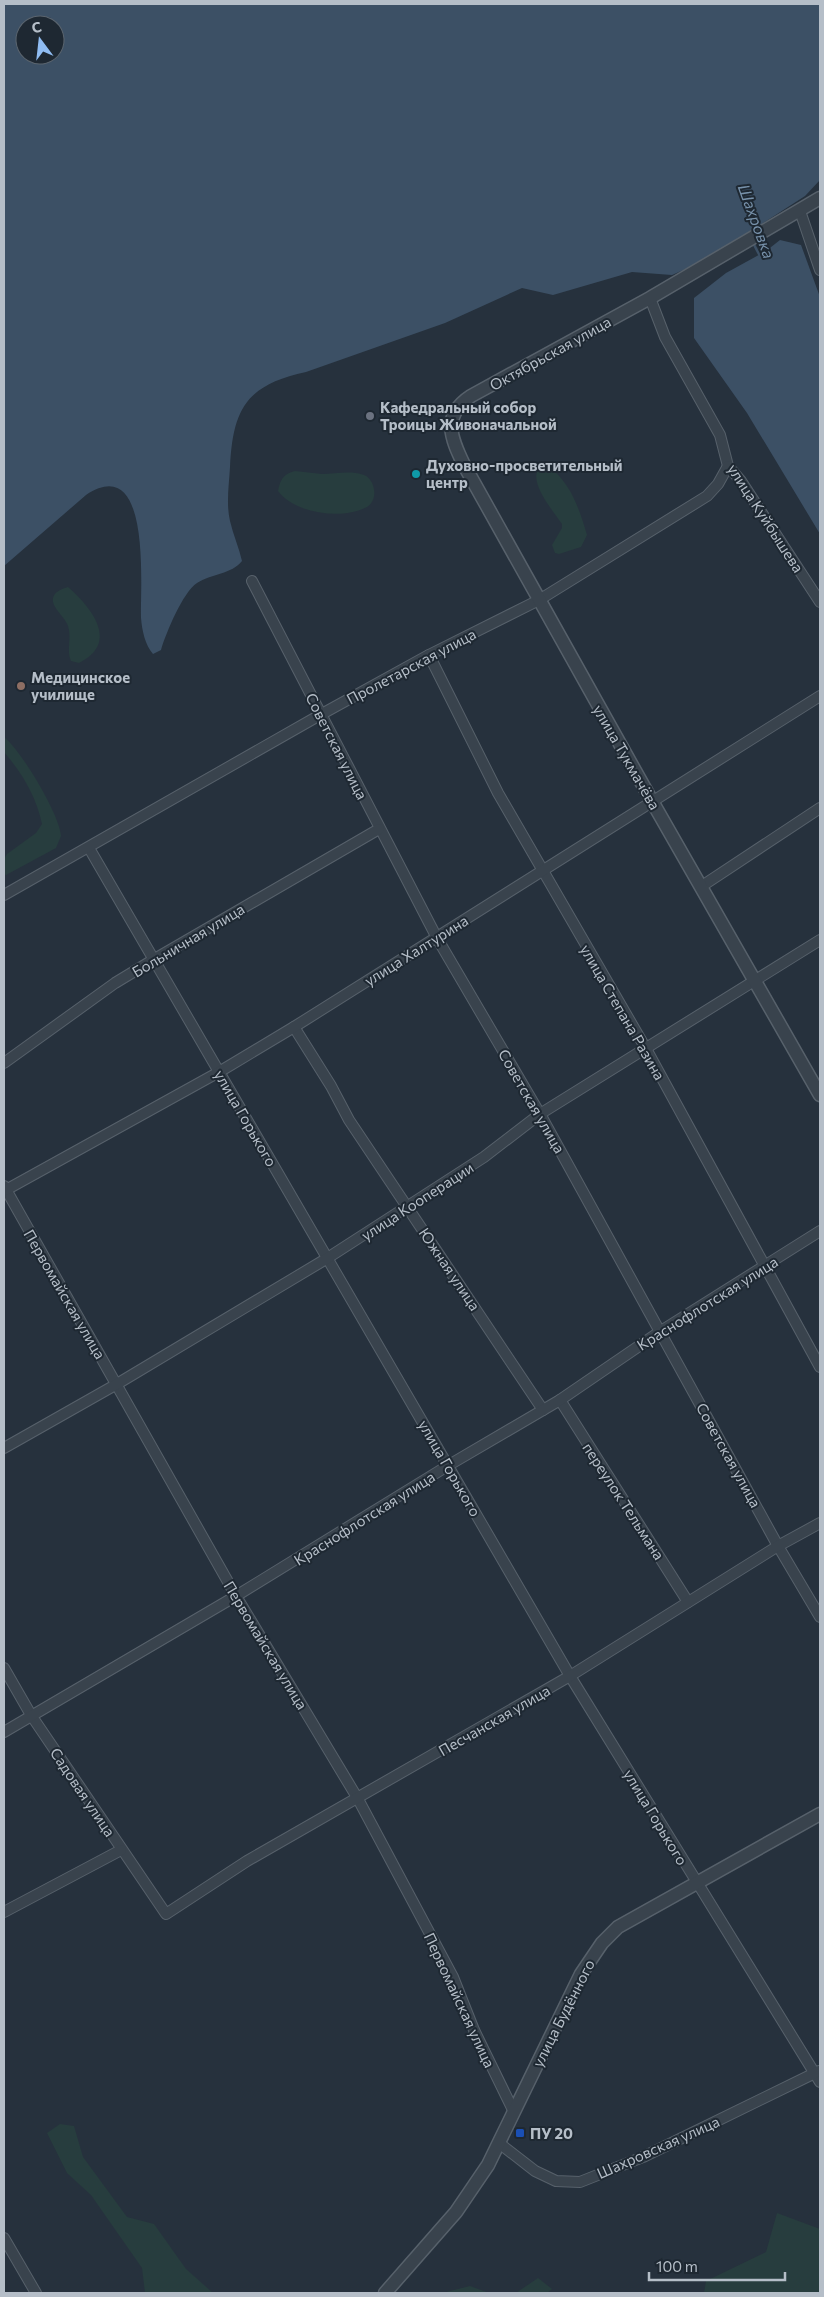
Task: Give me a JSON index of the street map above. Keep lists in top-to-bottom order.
{
  "streets": {
    "street": [
      "Октябрьская улица",
      "улица Куйбышева",
      "Пролетарская улица",
      "Советская улица",
      "улица Тукмачёва",
      "Больничная улица",
      "улица Халтурина",
      "улица Степана Разина",
      "улица Горького",
      "улица Кооперации",
      "Южная улица",
      "Первомайская улица",
      "Краснофлотская улица",
      "переулок Тельмана",
      "Песчанская улица",
      "Садовая улица",
      "улица Будённого",
      "Шахровская улица"
    ]
  },
  "crossings": [
    ["Октябрьская улица", "улица Куйбышева"],
    ["Октябрьская улица", "улица Тукмачёва"],
    ["улица Куйбышева", "Пролетарская улица"],
    ["Пролетарская улица", "Советская улица"],
    ["Пролетарская улица", "улица Тукмачёва"],
    ["Пролетарская улица", "улица Степана Разина"],
    ["Пролетарская улица", "улица Горького"],
    ["Советская улица", "Больничная улица"],
    ["Советская улица", "улица Халтурина"],
    ["Советская улица", "улица Кооперации"],
    ["Советская улица", "Краснофлотская улица"],
    ["Советская улица", "Песчанская улица"],
    ["улица Тукмачёва", "улица Халтурина"],
    ["улица Тукмачёва", "улица Кооперации"],
    ["Больничная улица", "улица Горького"],
    ["улица Халтурина", "улица Степана Разина"],
    ["улица Халтурина", "улица Горького"],
    ["улица Халтурина", "Южная улица"],
    ["улица Халтурина", "Первомайская улица"],
    ["улица Степана Разина", "улица Кооперации"],
    ["улица Степана Разина", "Краснофлотская улица"],
    ["улица Горького", "улица Кооперации"],
    ["улица Горького", "Краснофлотская улица"],
    ["улица Горького", "Песчанская улица"],
    ["улица Горького", "улица Будённого"],
    ["улица Горького", "Шахровская улица"],
    ["улица Кооперации", "Южная улица"],
    ["улица Кооперации", "Первомайская улица"],
    ["Южная улица", "Краснофлотская улица"],
    ["Первомайская улица", "Краснофлотская улица"],
    ["Первомайская улица", "Песчанская улица"],
    ["Первомайская улица", "улица Будённого"],
    ["Краснофлотская улица", "переулок Тельмана"],
    ["Краснофлотская улица", "Садовая улица"],
    ["переулок Тельмана", "Песчанская улица"],
    ["Песчанская улица", "Садовая улица"],
    ["улица Будённого", "Шахровская улица"]
  ],
  "water": ["Шахровка"],
  "places": {
    "other": ["Кафедральный собор Троицы Живоначальной", "Духовно-просветительный центр", "Медицинское училище"],
    "transit": ["ПУ 20"]
  },
  "scale_bar": "100 m",
  "north": "top"
}
